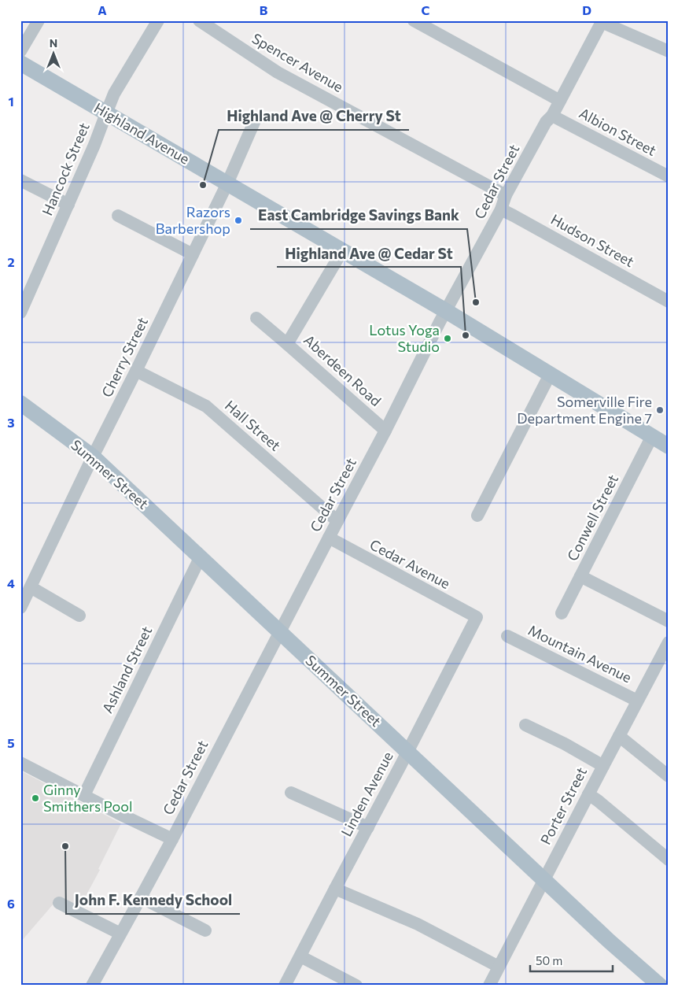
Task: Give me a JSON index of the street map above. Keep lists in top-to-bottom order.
{
  "streets": {
    "main road": ["Highland Avenue", "Summer Street"],
    "street": [
      "Spencer Avenue",
      "Albion Street",
      "Hancock Street",
      "Cedar Street",
      "Hudson Street",
      "Cherry Street",
      "Aberdeen Road",
      "Hall Street",
      "Conwell Street",
      "Cedar Avenue",
      "Mountain Avenue",
      "Ashland Street",
      "Linden Avenue",
      "Porter Street"
    ]
  },
  "crossings": [
    ["Spencer Avenue", "Cedar Street"],
    ["Albion Street", "Cedar Street"],
    ["Highland Avenue", "Hancock Street"],
    ["Highland Avenue", "Cedar Street"],
    ["Highland Avenue", "Cherry Street"],
    ["Highland Avenue", "Aberdeen Road"],
    ["Highland Avenue", "Conwell Street"],
    ["Cedar Street", "Hudson Street"],
    ["Cedar Street", "Aberdeen Road"],
    ["Cedar Street", "Hall Street"],
    ["Cedar Street", "Summer Street"],
    ["Cedar Street", "Cedar Avenue"],
    ["Cherry Street", "Hall Street"],
    ["Cherry Street", "Summer Street"],
    ["Summer Street", "Ashland Street"],
    ["Summer Street", "Linden Avenue"],
    ["Summer Street", "Porter Street"],
    ["Cedar Avenue", "Linden Avenue"],
    ["Mountain Avenue", "Porter Street"]
  ],
  "places": [
    "Highland Ave @ Cherry St",
    "Razors Barbershop",
    "East Cambridge Savings Bank",
    "Highland Ave @ Cedar St",
    "Lotus Yoga Studio",
    "Somerville Fire Department Engine 7",
    "Ginny Smithers Pool",
    "John F. Kennedy School"
  ],
  "scale_bar": "50 m",
  "north": "top",
  "grid": {
    "columns": [
      "A",
      "B",
      "C",
      "D"
    ],
    "rows": [
      "1",
      "2",
      "3",
      "4",
      "5",
      "6"
    ]
  }
}
